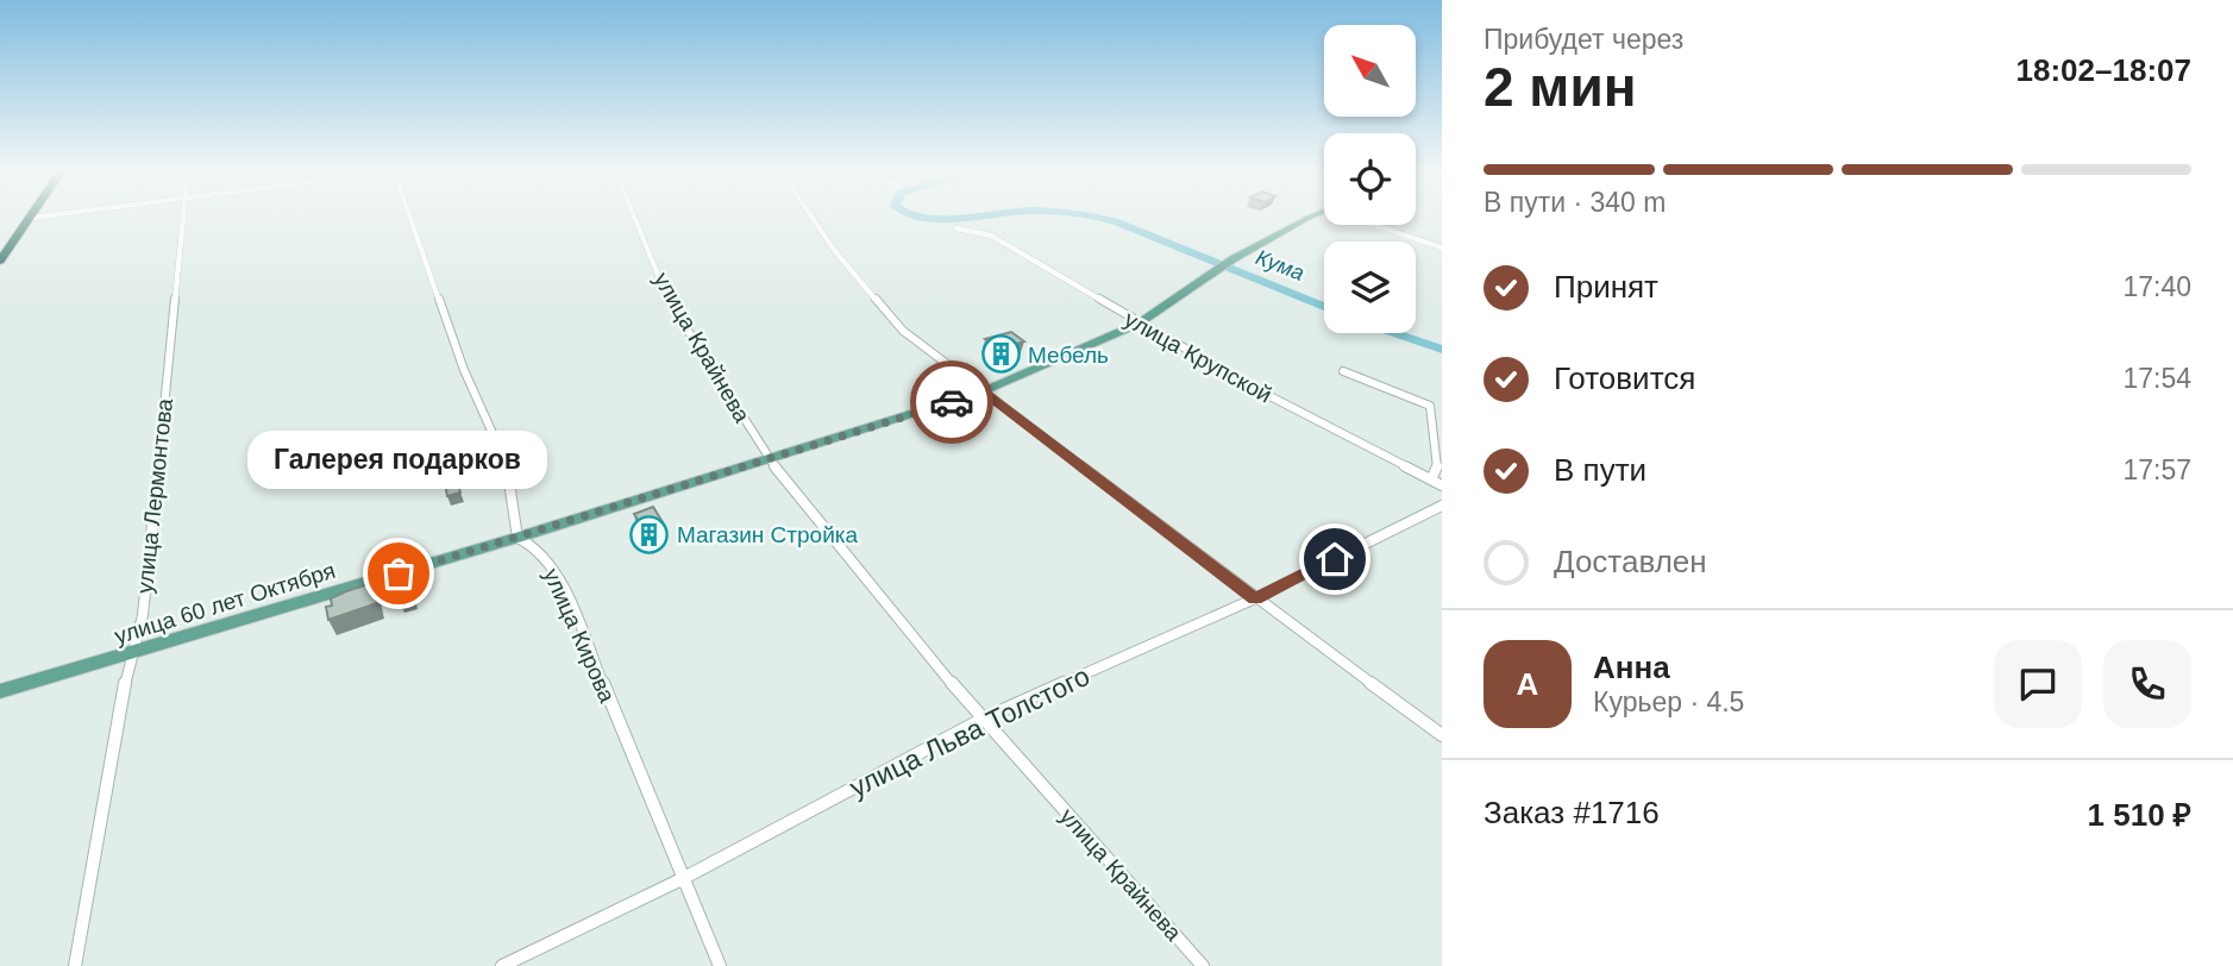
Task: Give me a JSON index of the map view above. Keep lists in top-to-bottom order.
{
  "streets": {
    "main road": ["улица 60 лет Октября"],
    "street": [
      "улица Крайнева",
      "улица Крупской",
      "улица Лермонтова",
      "улица Кирова",
      "улица Льва Толстого"
    ]
  },
  "crossings": [
    ["улица Крайнева", "улица 60 лет Октября"],
    ["улица Крайнева", "улица Льва Толстого"],
    ["улица Крупской", "улица 60 лет Октября"],
    ["улица Лермонтова", "улица 60 лет Октября"],
    ["улица 60 лет Октября", "улица Кирова"],
    ["улица Кирова", "улица Льва Толстого"]
  ],
  "water": ["Кума"],
  "places": {
    "building": ["Мебель", "Магазин Стройка"],
    "other": ["Галерея подарков"]
  },
  "north": "top left",
  "page": {
    "heading": ["2 мин", "Прибудет через", "18:02–18:07"],
    "panel": [
      "Анна",
      "Курьер · 4.5",
      "Заказ #1716",
      "1 510 ₽"
    ],
    "bar": "В пути · 340 m",
    "list": [
      ["Принят", "17:40"],
      ["Готовится", "17:54"],
      ["В пути", "17:57"],
      "Доставлен"
    ],
    "bubble": "Галерея подарков",
    "round": "А"
  }
}
